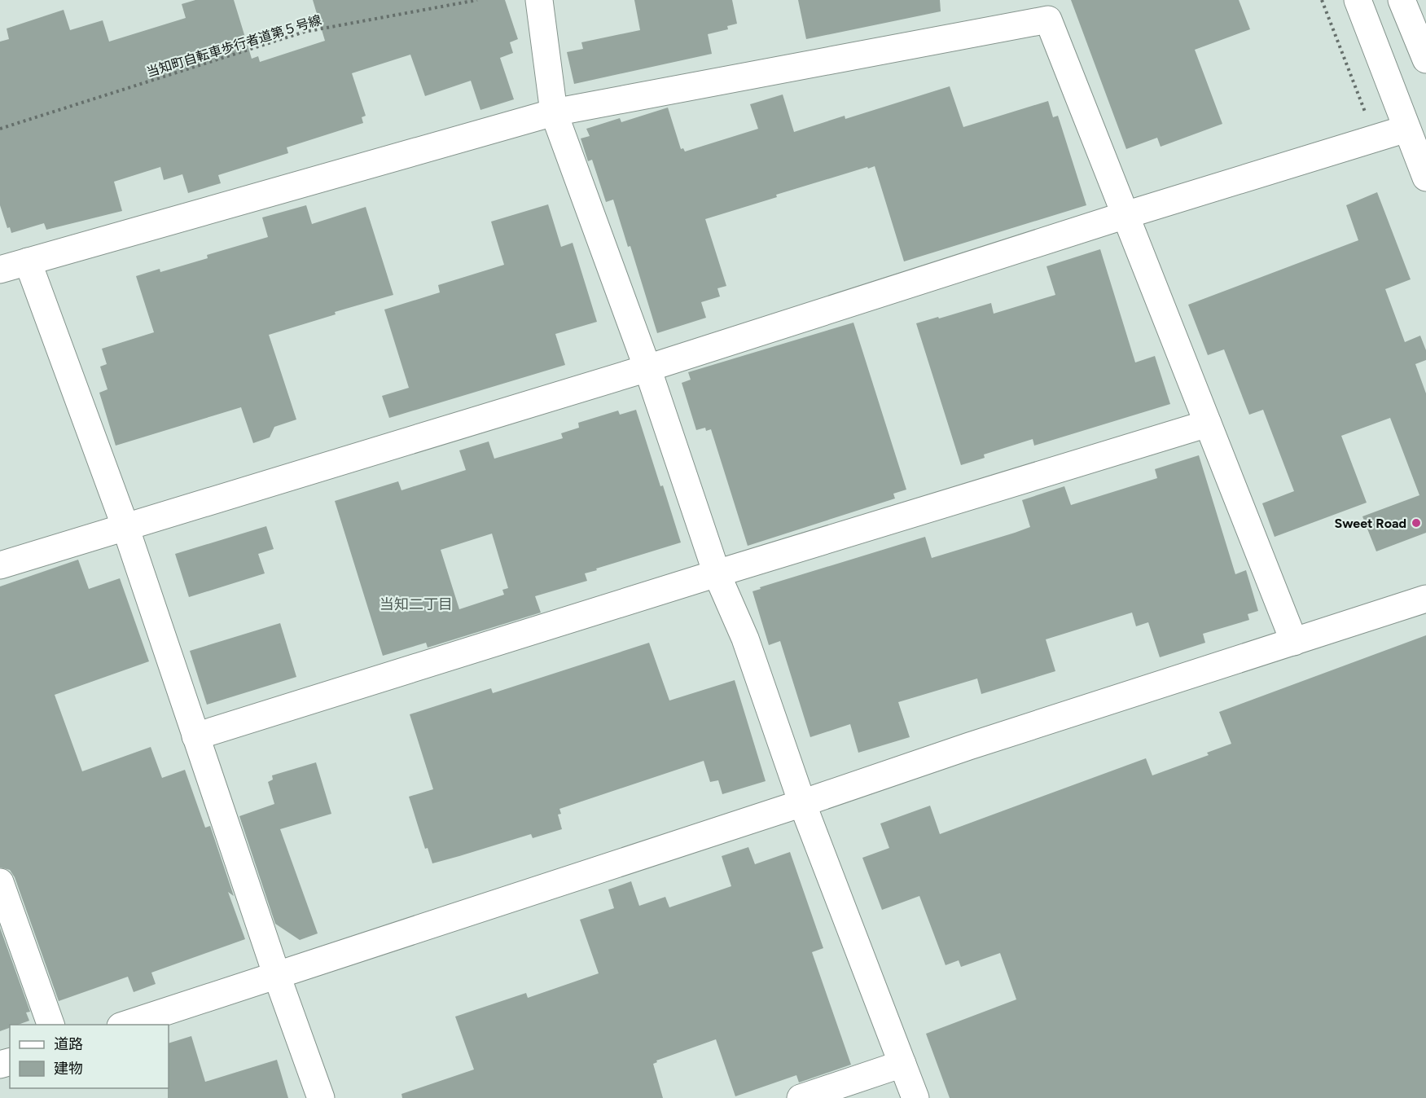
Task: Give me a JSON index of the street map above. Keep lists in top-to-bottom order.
{
  "streets": {
    "path": ["当知町自転車歩行者道第５号線"]
  },
  "districts": ["当知二丁目"],
  "places": ["Sweet Road"],
  "legend": ["道路", "建物"]
}
